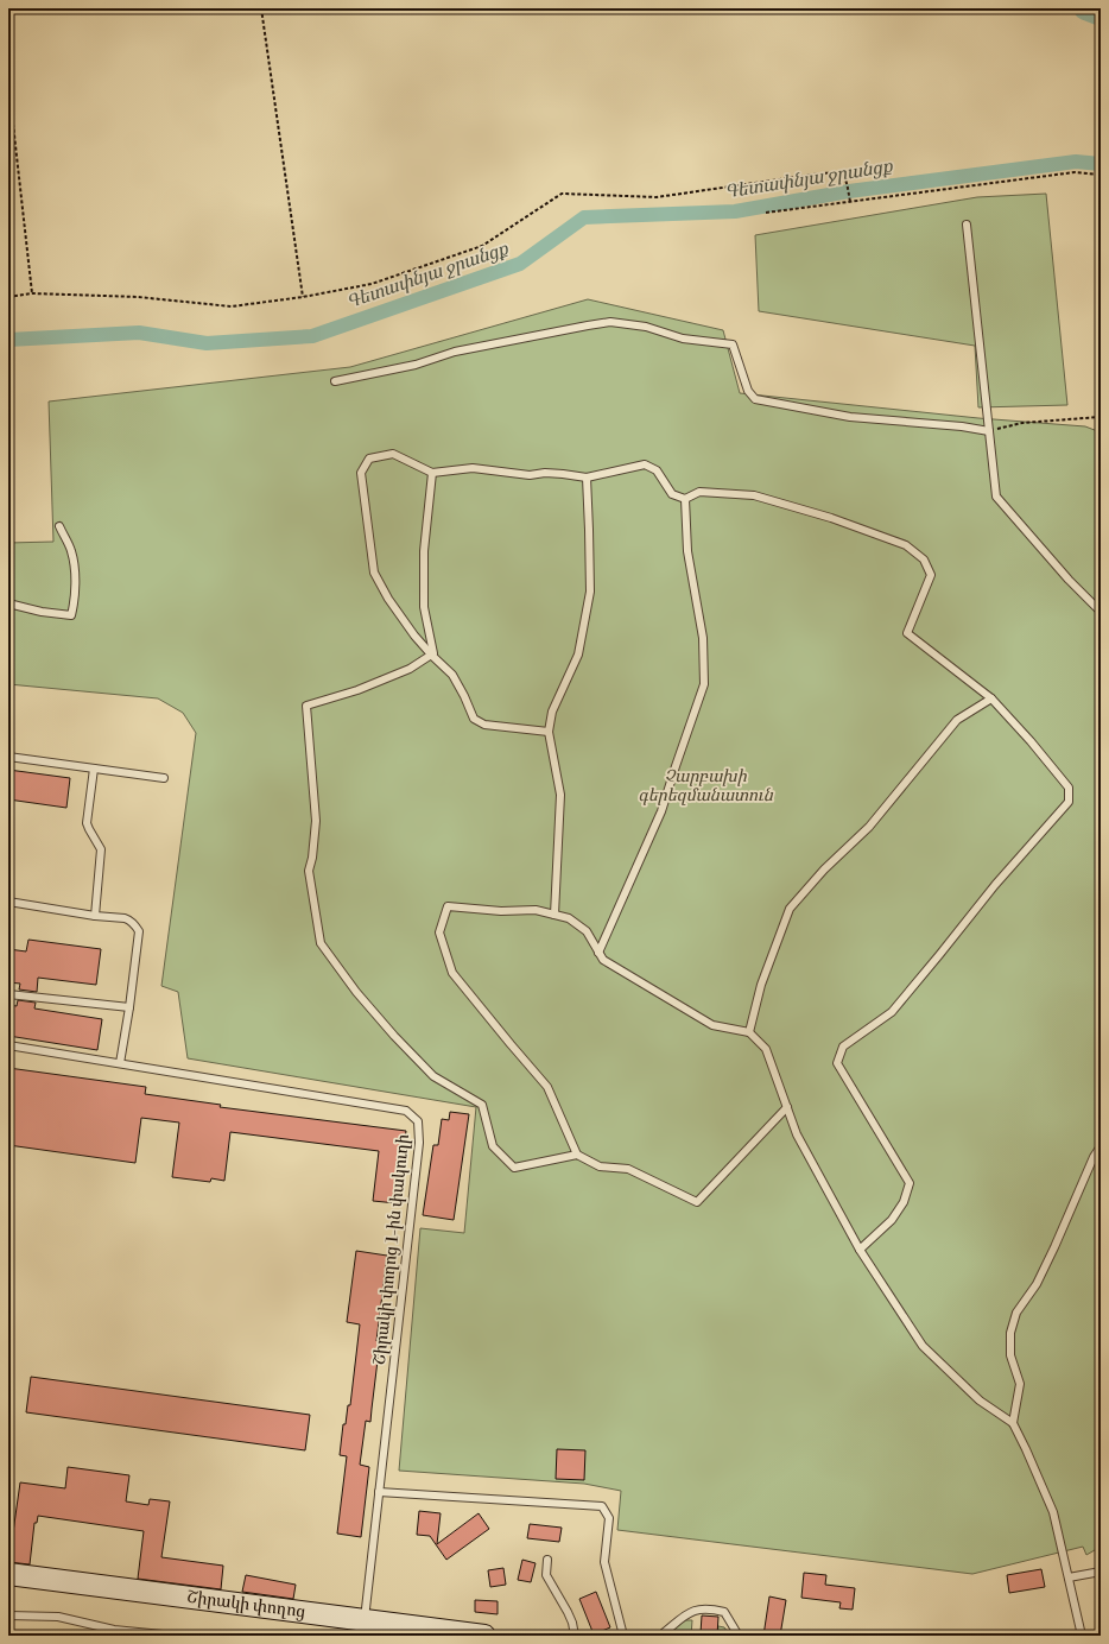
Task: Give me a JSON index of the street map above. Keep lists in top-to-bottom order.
{
  "streets": {
    "main road": ["Շիրակի փողոց"],
    "lane": ["Շիրակի փողոց 1-ին փակուղի"]
  },
  "crossings": [
    ["Շիրակի փողոց 1-ին փակուղի", "Շիրակի փողոց"]
  ],
  "water": ["Գետափնյա ջրանցք"],
  "parks": ["Չարբախի գերեզմանատուն"]
}
